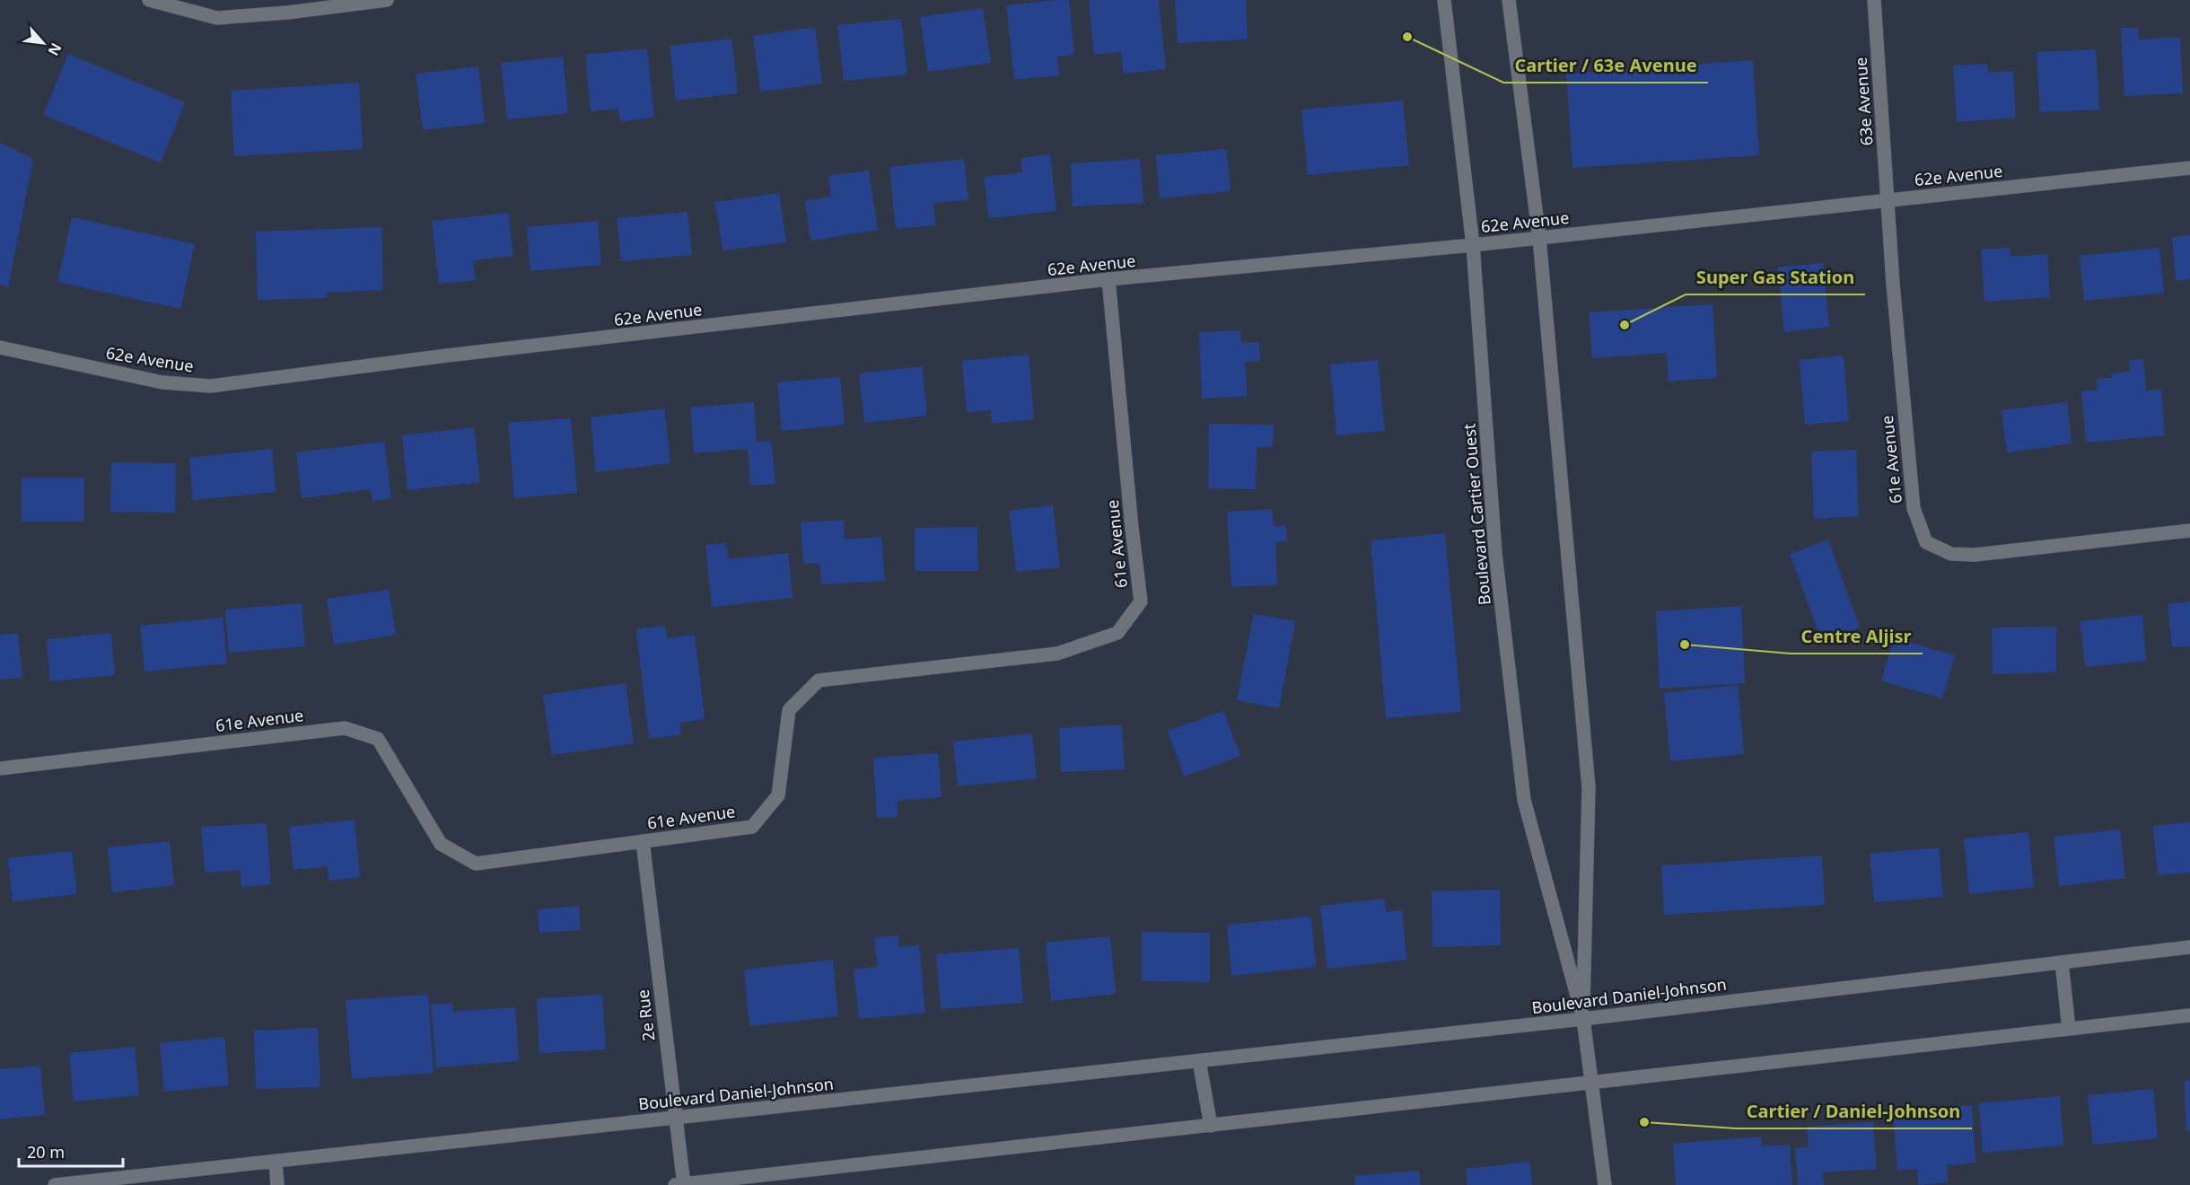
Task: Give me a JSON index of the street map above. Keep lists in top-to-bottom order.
{
  "streets": {
    "street": [
      "63e Avenue",
      "62e Avenue",
      "61e Avenue",
      "Boulevard Cartier Ouest",
      "Boulevard Daniel-Johnson",
      "2e Rue"
    ]
  },
  "crossings": [
    ["63e Avenue", "62e Avenue"],
    ["63e Avenue", "61e Avenue"],
    ["62e Avenue", "61e Avenue"],
    ["62e Avenue", "Boulevard Cartier Ouest"],
    ["61e Avenue", "2e Rue"],
    ["Boulevard Cartier Ouest", "Boulevard Daniel-Johnson"],
    ["Boulevard Daniel-Johnson", "2e Rue"]
  ],
  "places": [
    "Cartier / 63e Avenue",
    "Super Gas Station",
    "Centre Aljisr",
    "Cartier / Daniel-Johnson"
  ],
  "scale_bar": "20 m",
  "north": "bottom right"
}
